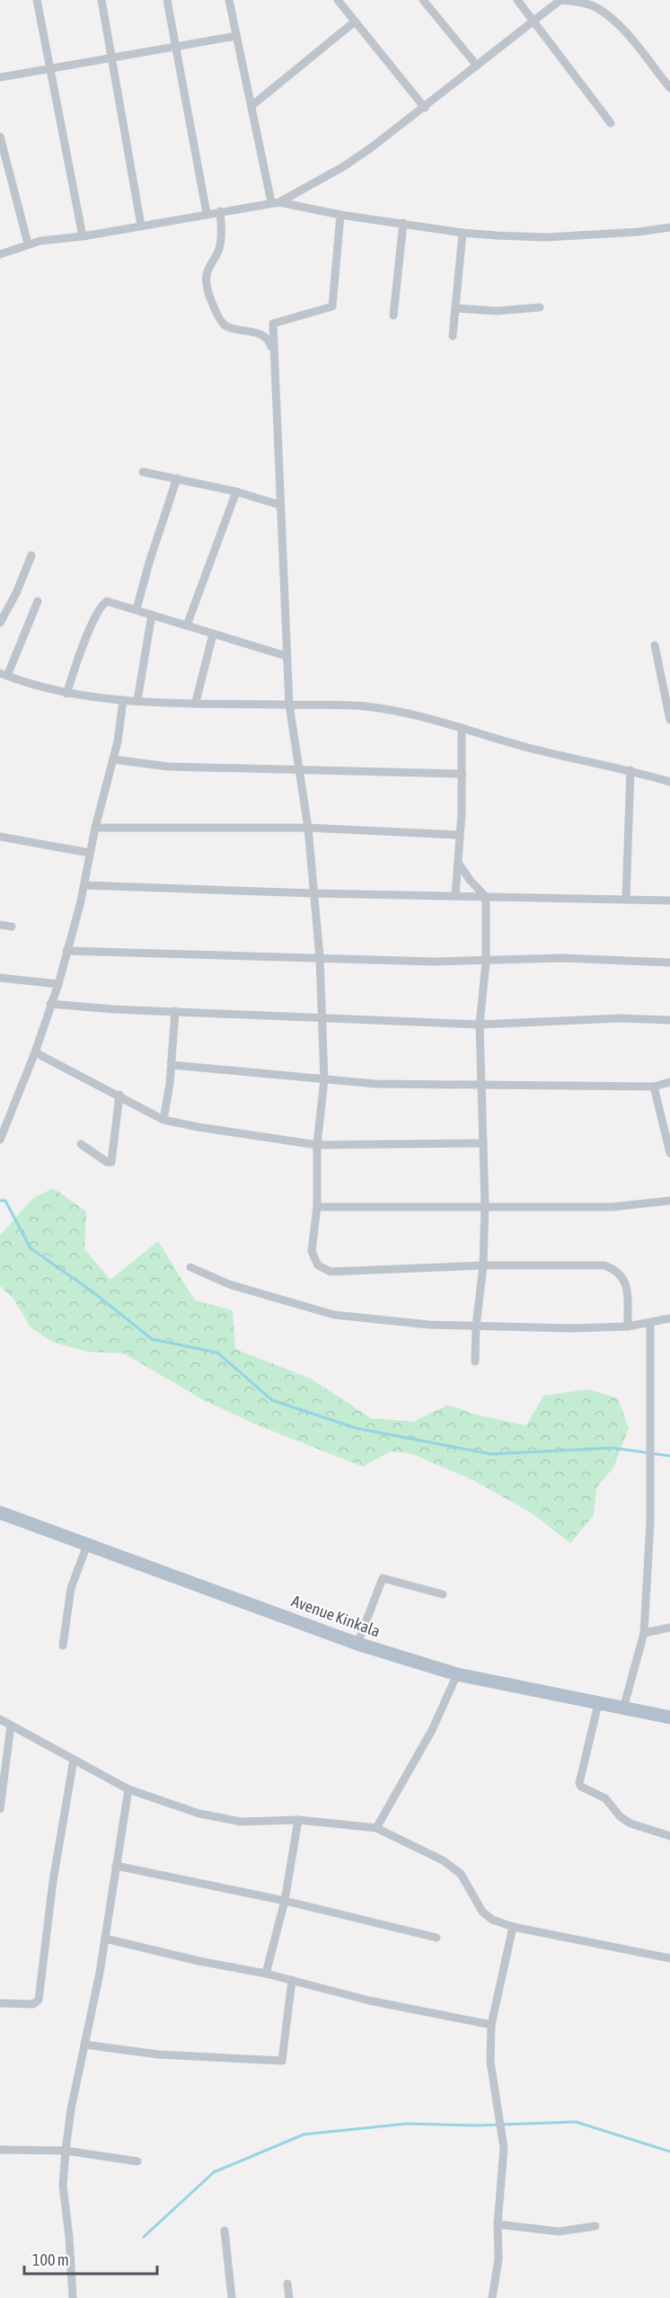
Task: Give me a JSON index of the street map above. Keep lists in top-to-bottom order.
{
  "streets": {
    "main road": ["Avenue Kinkala"]
  },
  "scale_bar": "100 m"
}
